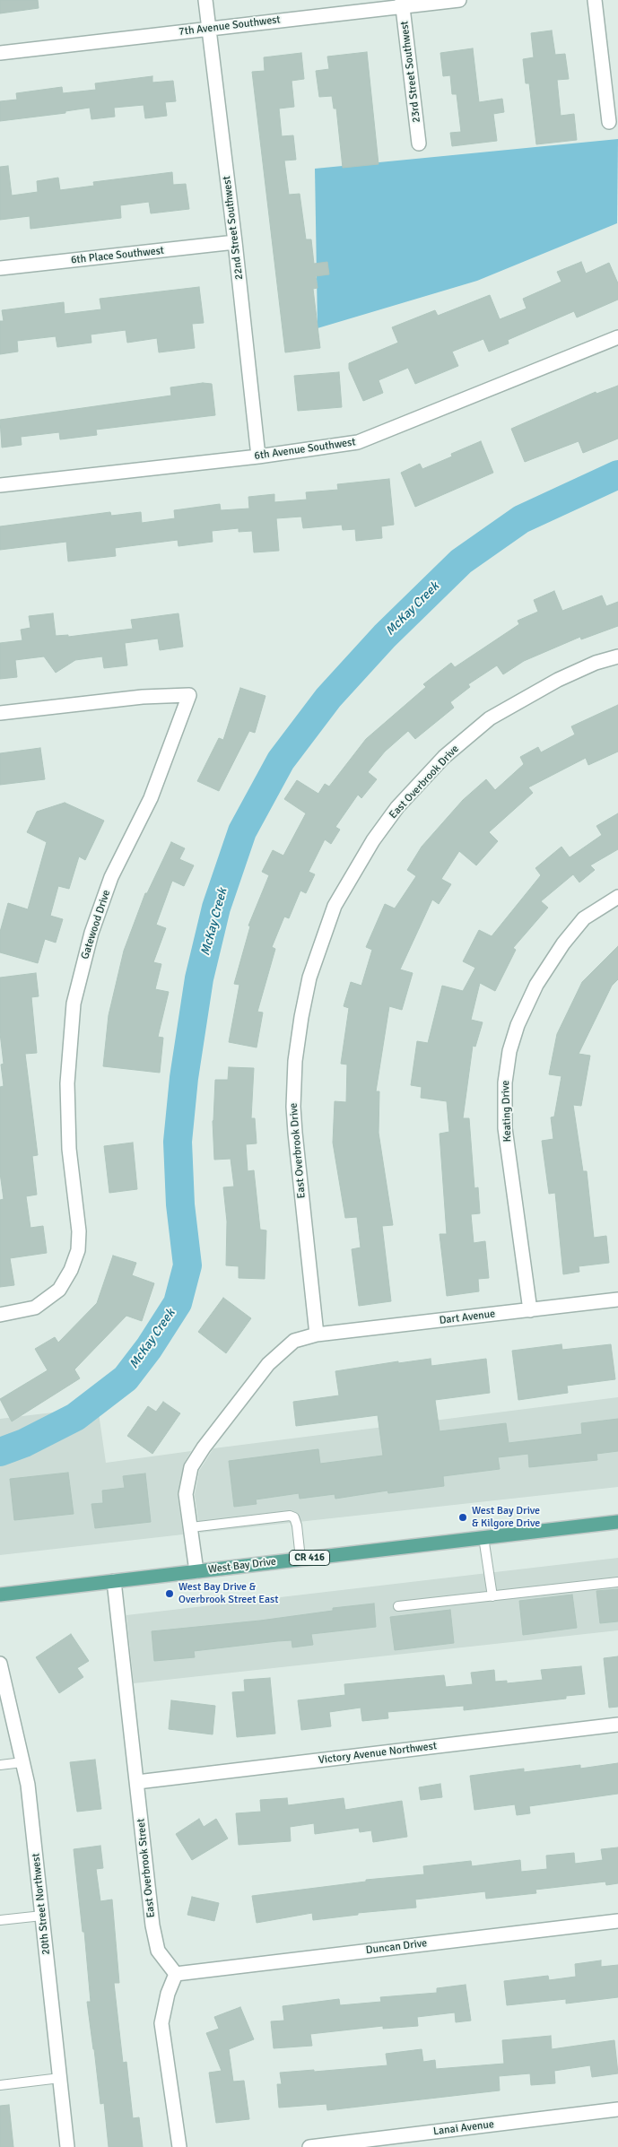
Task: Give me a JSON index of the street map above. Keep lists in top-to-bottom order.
{
  "streets": {
    "main road": ["CR 416", "West Bay Drive"],
    "street": [
      "7th Avenue Southwest",
      "23rd Street Southwest",
      "22nd Street Southwest",
      "6th Place Southwest",
      "6th Avenue Southwest",
      "East Overbrook Drive",
      "Gatewood Drive",
      "Keating Drive",
      "Dart Avenue",
      "Victory Avenue Northwest",
      "East Overbrook Street",
      "20th Street Northwest",
      "Duncan Drive",
      "Lanai Avenue"
    ]
  },
  "crossings": [
    ["7th Avenue Southwest", "23rd Street Southwest"],
    ["7th Avenue Southwest", "22nd Street Southwest"],
    ["22nd Street Southwest", "6th Place Southwest"],
    ["22nd Street Southwest", "6th Avenue Southwest"],
    ["East Overbrook Drive", "Dart Avenue"],
    ["Keating Drive", "Dart Avenue"],
    ["West Bay Drive", "East Overbrook Street"],
    ["Victory Avenue Northwest", "East Overbrook Street"],
    ["East Overbrook Street", "Duncan Drive"]
  ],
  "water": ["McKay Creek"],
  "places": ["West Bay Drive & Kilgore Drive", "West Bay Drive & Overbrook Street East"]
}
